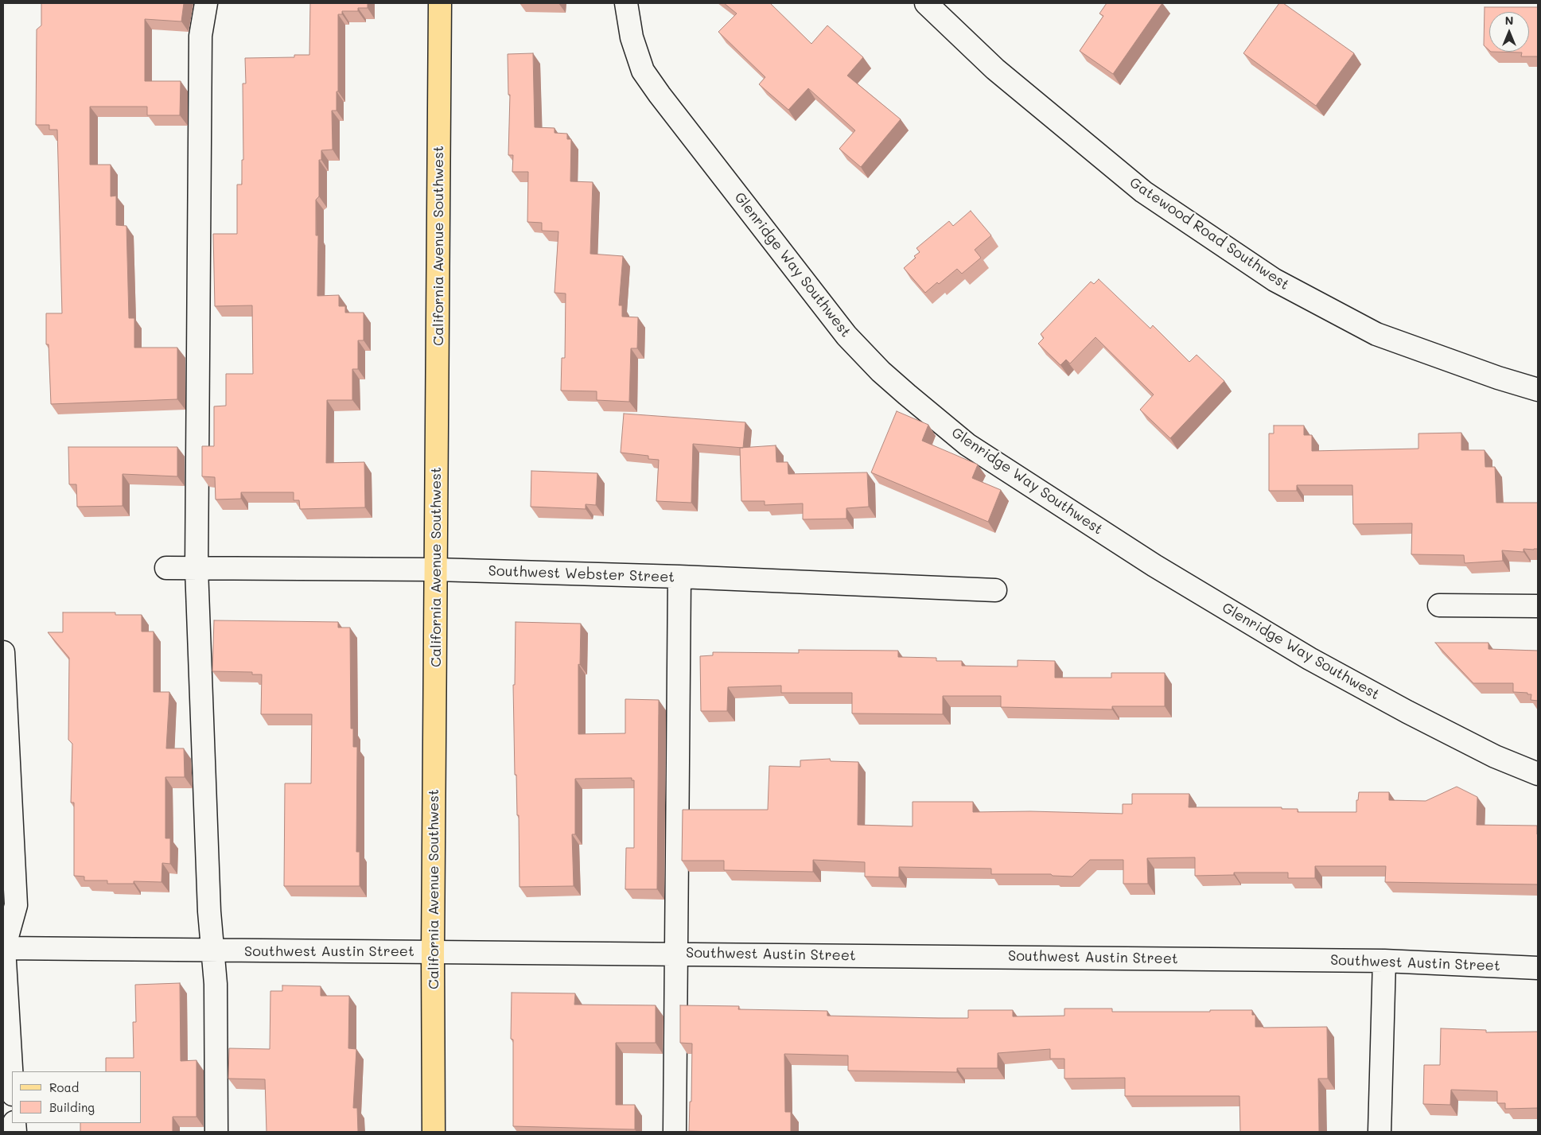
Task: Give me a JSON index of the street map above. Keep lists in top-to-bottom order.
{
  "streets": {
    "main road": ["California Avenue Southwest"],
    "street": [
      "Gatewood Road Southwest",
      "Glenridge Way Southwest",
      "Southwest Webster Street",
      "Southwest Austin Street"
    ]
  },
  "crossings": [
    ["California Avenue Southwest", "Southwest Webster Street"],
    ["California Avenue Southwest", "Southwest Austin Street"]
  ],
  "legend": ["Road", "Building"],
  "north": "top"
}
